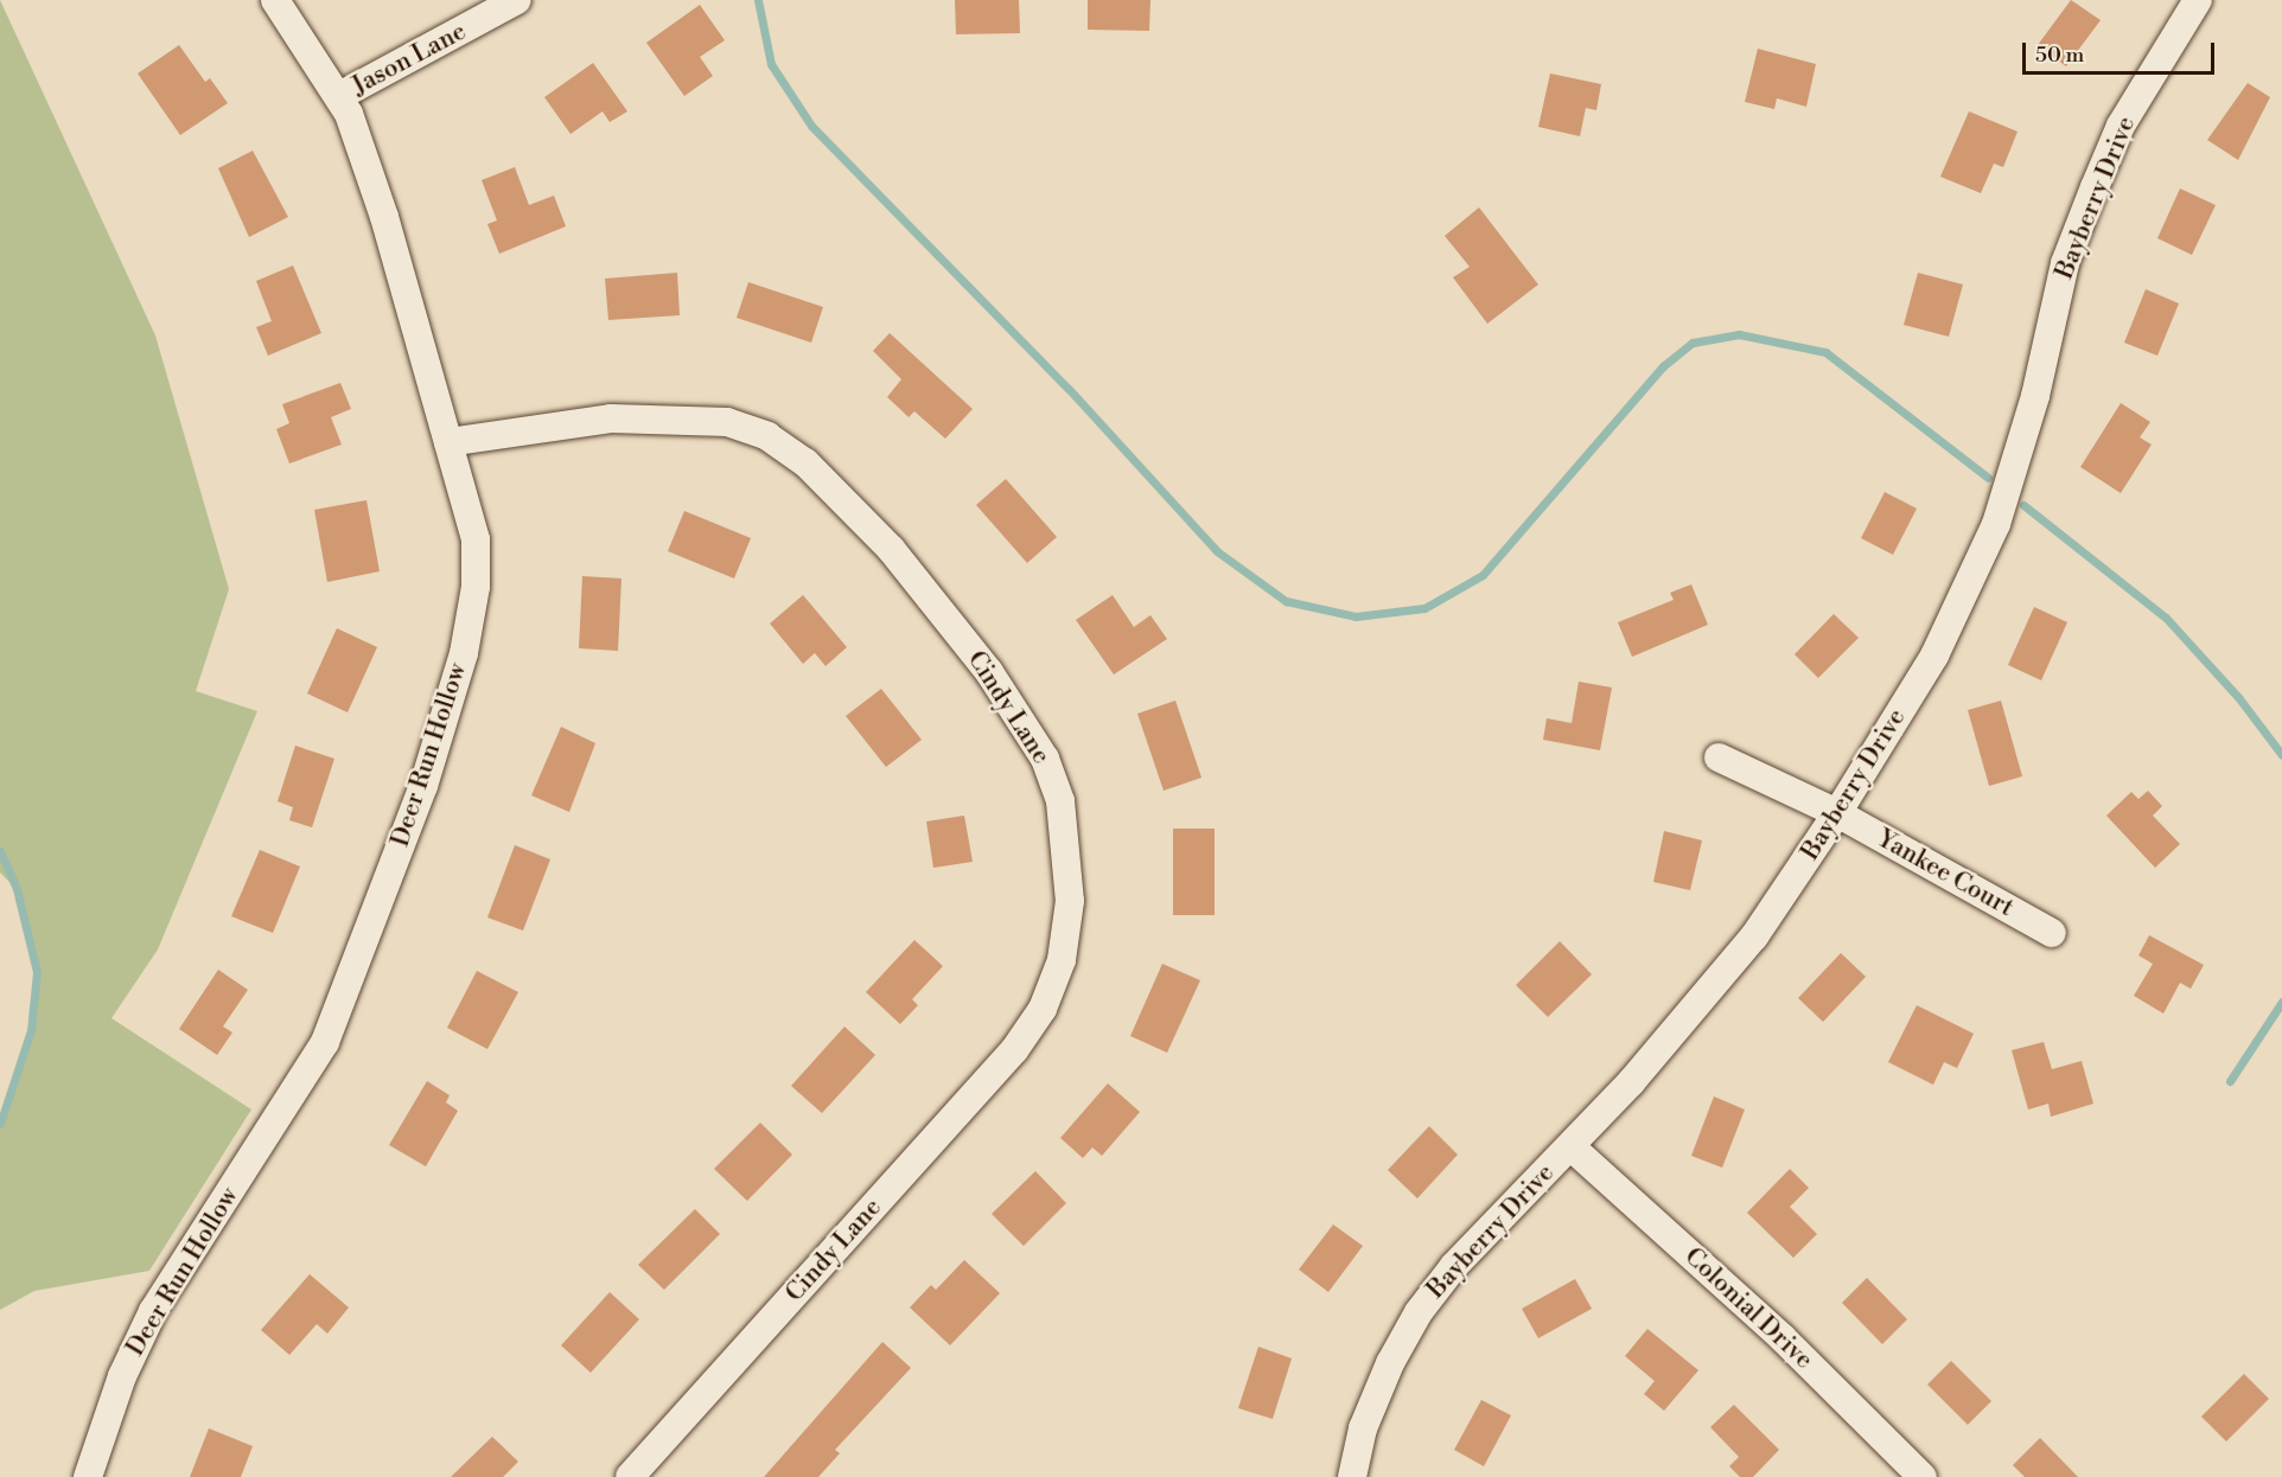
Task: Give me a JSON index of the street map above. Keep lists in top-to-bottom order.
{
  "streets": {
    "street": [
      "Jason Lane",
      "Bayberry Drive",
      "Cindy Lane",
      "Deer Run Hollow",
      "Yankee Court",
      "Colonial Drive"
    ]
  },
  "crossings": [
    ["Jason Lane", "Deer Run Hollow"],
    ["Bayberry Drive", "Yankee Court"],
    ["Bayberry Drive", "Colonial Drive"],
    ["Cindy Lane", "Deer Run Hollow"]
  ],
  "scale_bar": "50 m"
}
